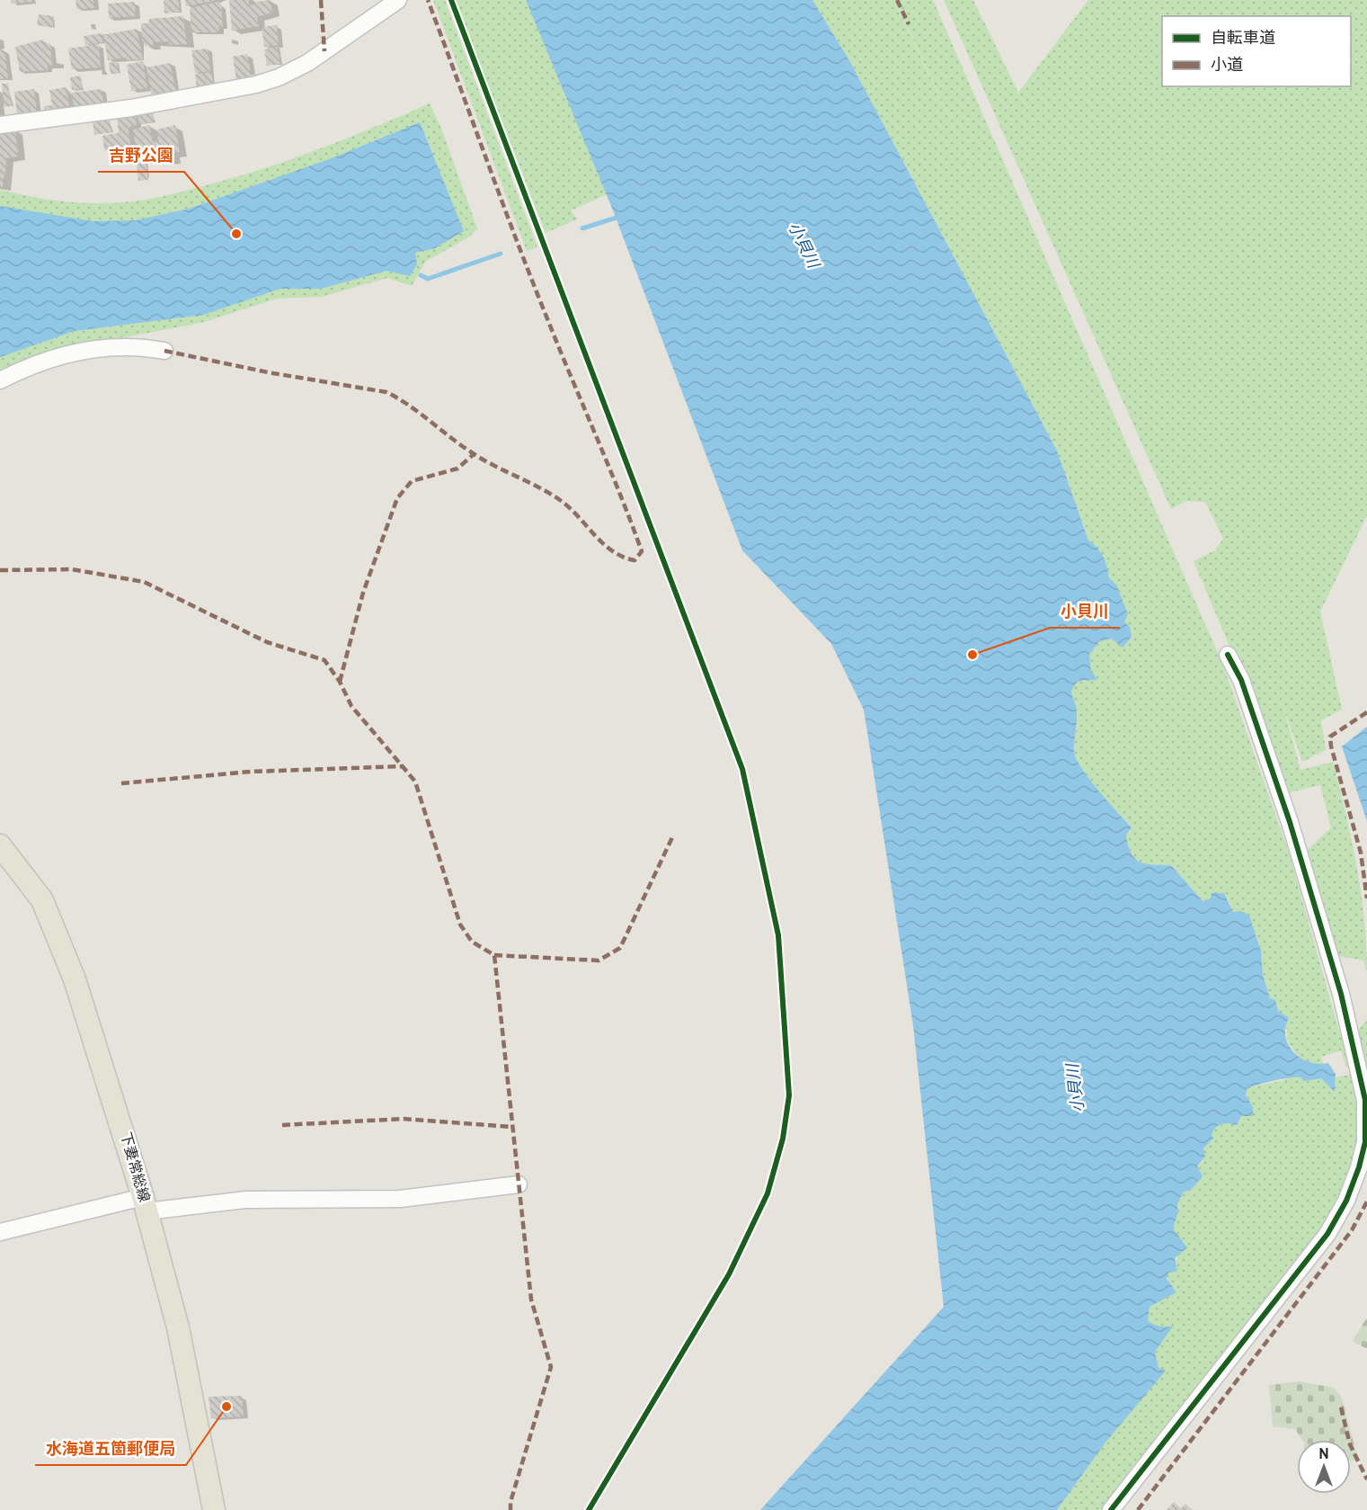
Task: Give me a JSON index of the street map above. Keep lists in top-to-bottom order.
{
  "streets": {
    "main road": ["下妻常総線"]
  },
  "water": ["小貝川"],
  "places": ["吉野公園", "小貝川", "水海道五箇郵便局"],
  "legend": ["自転車道", "小道"],
  "north": "top"
}
